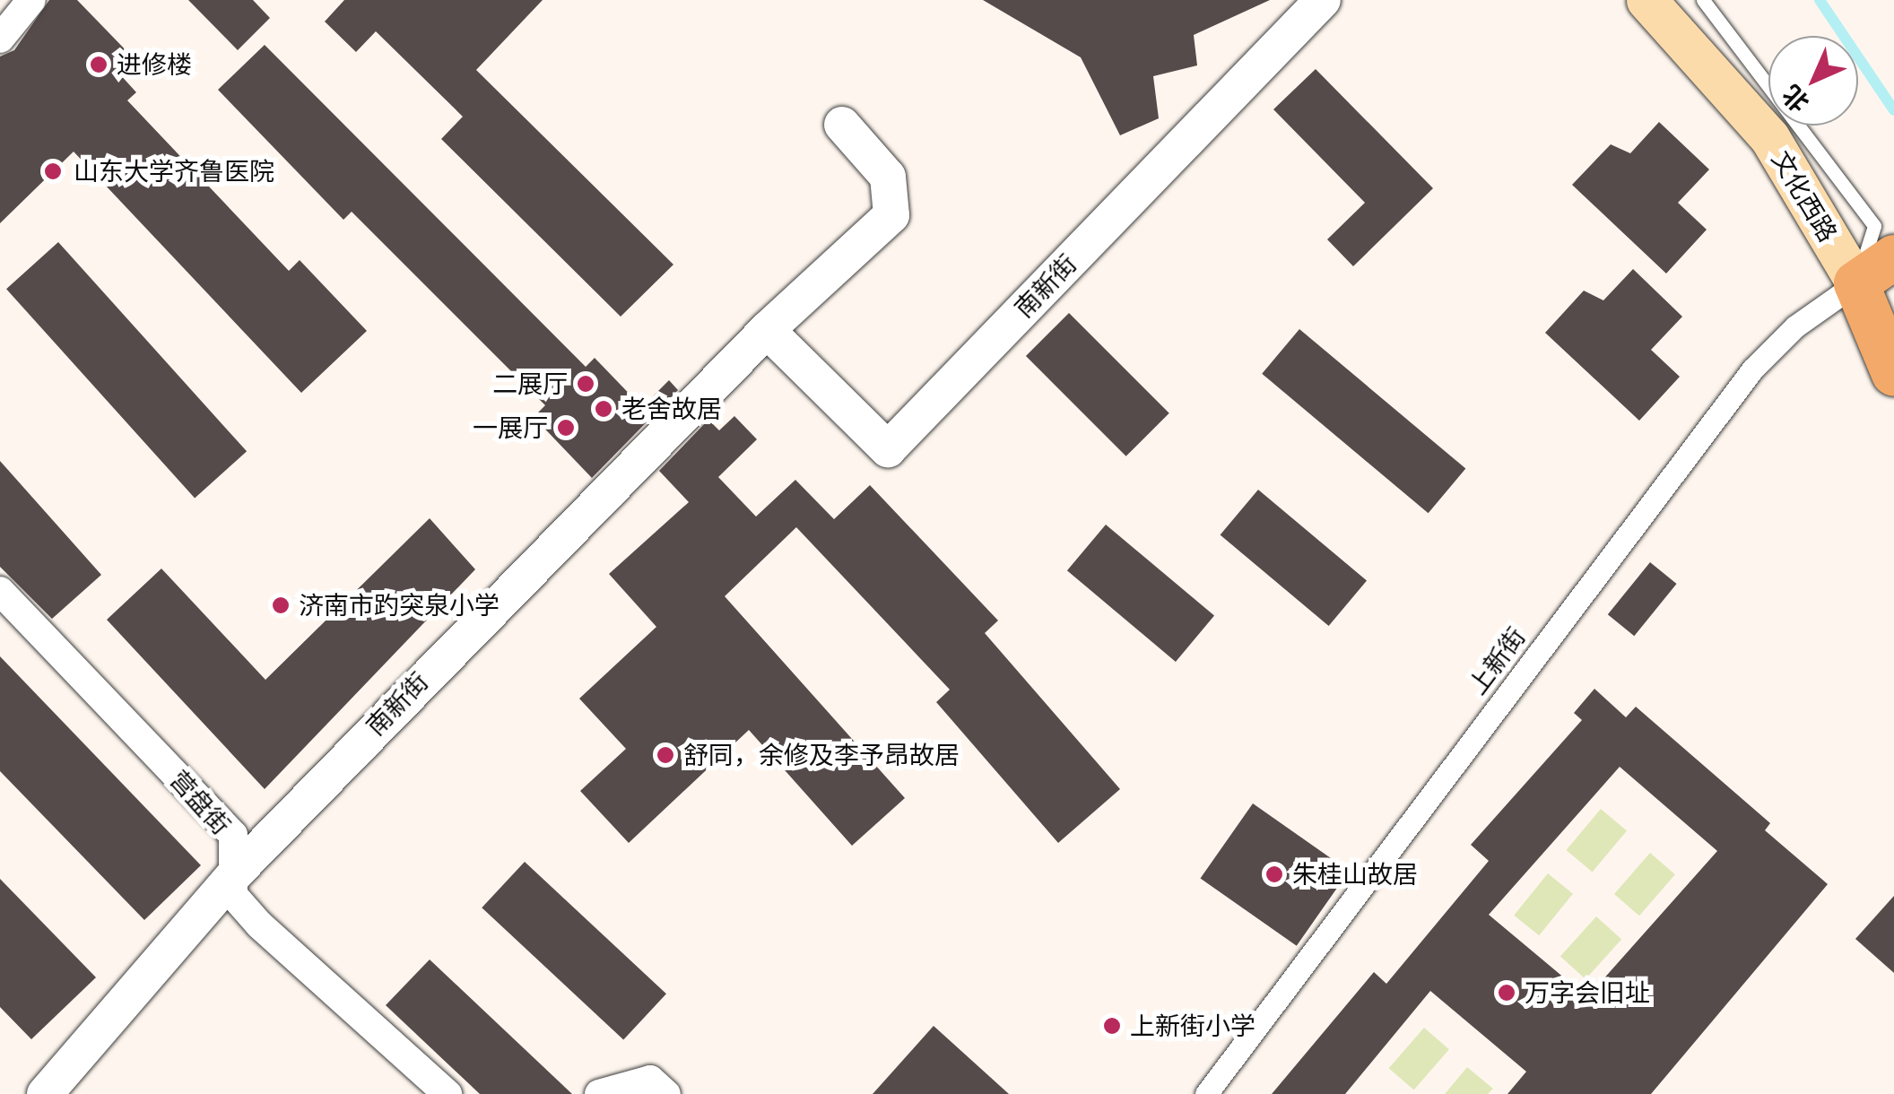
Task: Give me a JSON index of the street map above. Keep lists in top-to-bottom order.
{
  "streets": {
    "main road": ["文化西路"],
    "street": ["南新街", "上新街", "营盘街"]
  },
  "crossings": [
    ["文化西路", "上新街"],
    ["南新街", "营盘街"]
  ],
  "places": [
    "进修楼",
    "山东大学齐鲁医院",
    "二展厅",
    "老舍故居",
    "一展厅",
    "济南市趵突泉小学",
    "舒同，余修及李予昂故居",
    "朱桂山故居",
    "万字会旧址",
    "上新街小学"
  ],
  "north": "bottom left"
}
